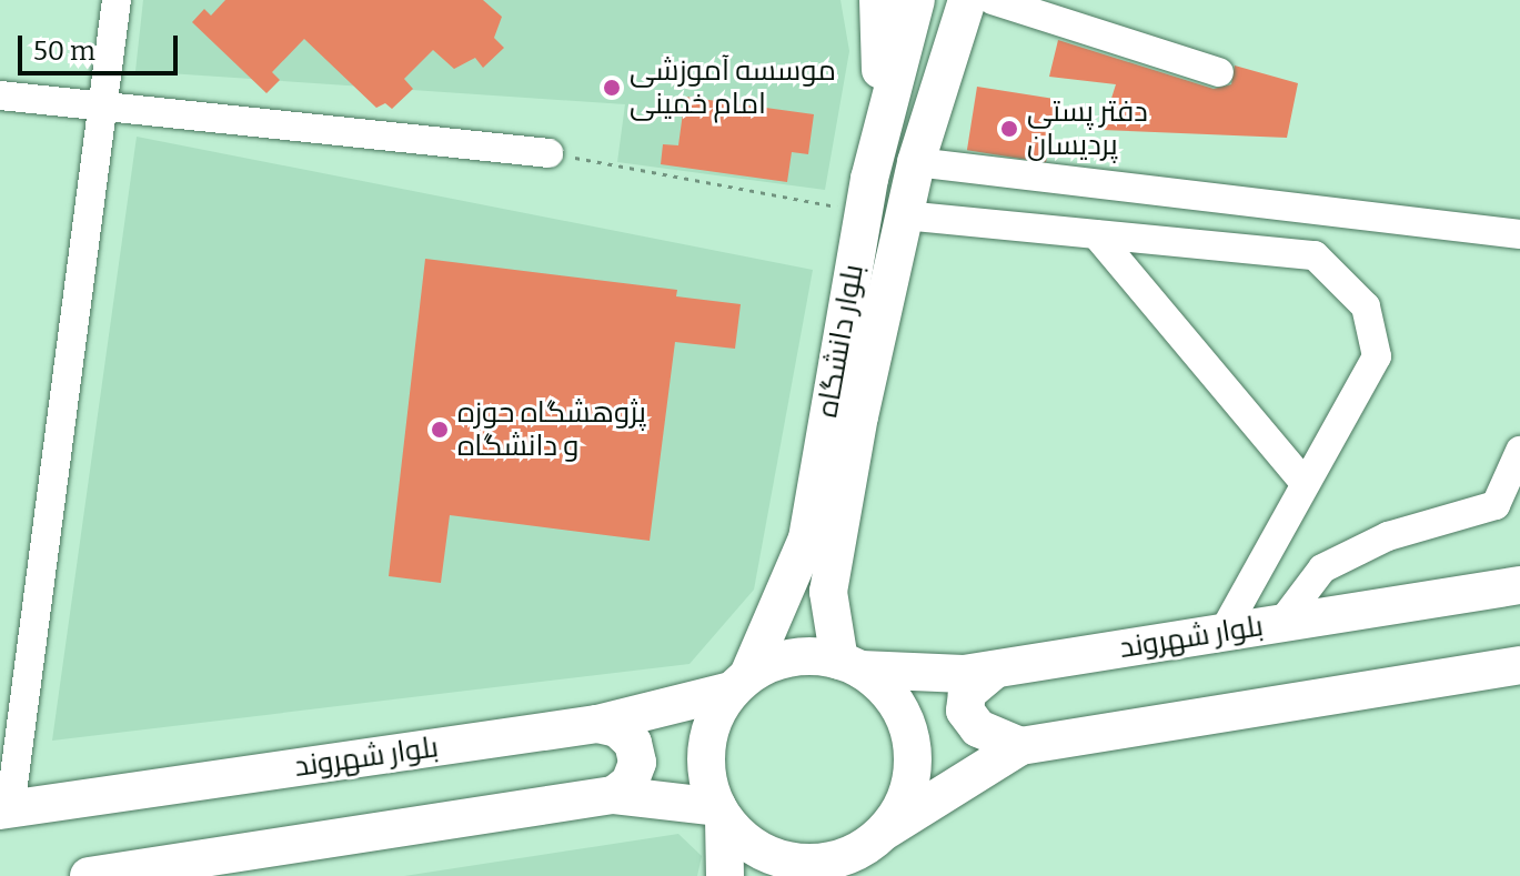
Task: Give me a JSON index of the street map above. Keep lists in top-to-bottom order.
{
  "streets": {
    "main road": ["بلوار دانشگاه", "بلوار شهروند"]
  },
  "crossings": [
    ["بلوار دانشگاه", "بلوار شهروند"]
  ],
  "places": ["موسسه آموزشی امام خمینی", "دفتر پستی پردیسان", "پژوهشگاه حوزه و دانشگاه"],
  "scale_bar": "50 m"
}
